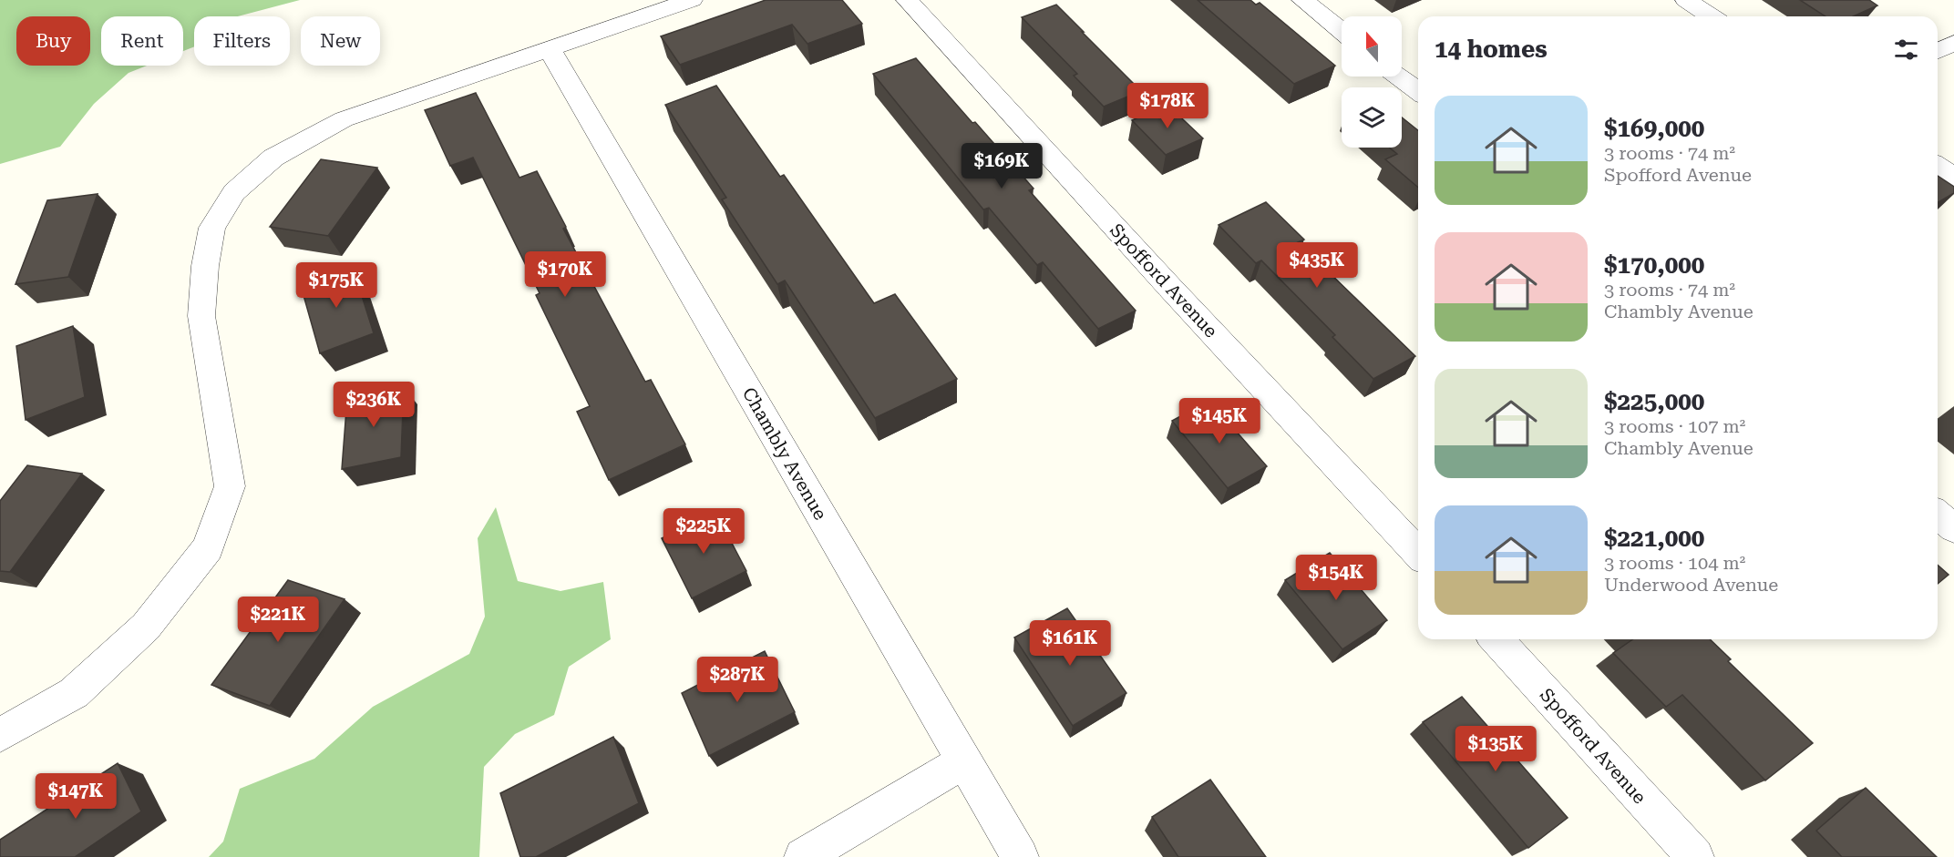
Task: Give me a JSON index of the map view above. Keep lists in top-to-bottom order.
{
  "streets": {
    "street": ["Spofford Avenue", "Chambly Avenue"]
  },
  "north": "top",
  "page": {
    "chip": [
      "Buy",
      "Rent",
      "Filters",
      "New"
    ],
    "heading": "14 homes",
    "list": [
      {
        "name": "$169,000",
        "note": "3 rooms · 74 m² · Spofford Avenue"
      },
      {
        "name": "$170,000",
        "note": "3 rooms · 74 m² · Chambly Avenue"
      },
      {
        "name": "$225,000",
        "note": "3 rooms · 107 m² · Chambly Avenue"
      },
      {
        "name": "$221,000",
        "note": "3 rooms · 104 m² · Underwood Avenue"
      }
    ],
    "price": [
      "$178K",
      "$169K",
      "$435K",
      "$170K",
      "$175K",
      "$236K",
      "$145K",
      "$225K",
      "$154K",
      "$221K",
      "$161K",
      "$287K",
      "$135K",
      "$147K"
    ]
  }
}
